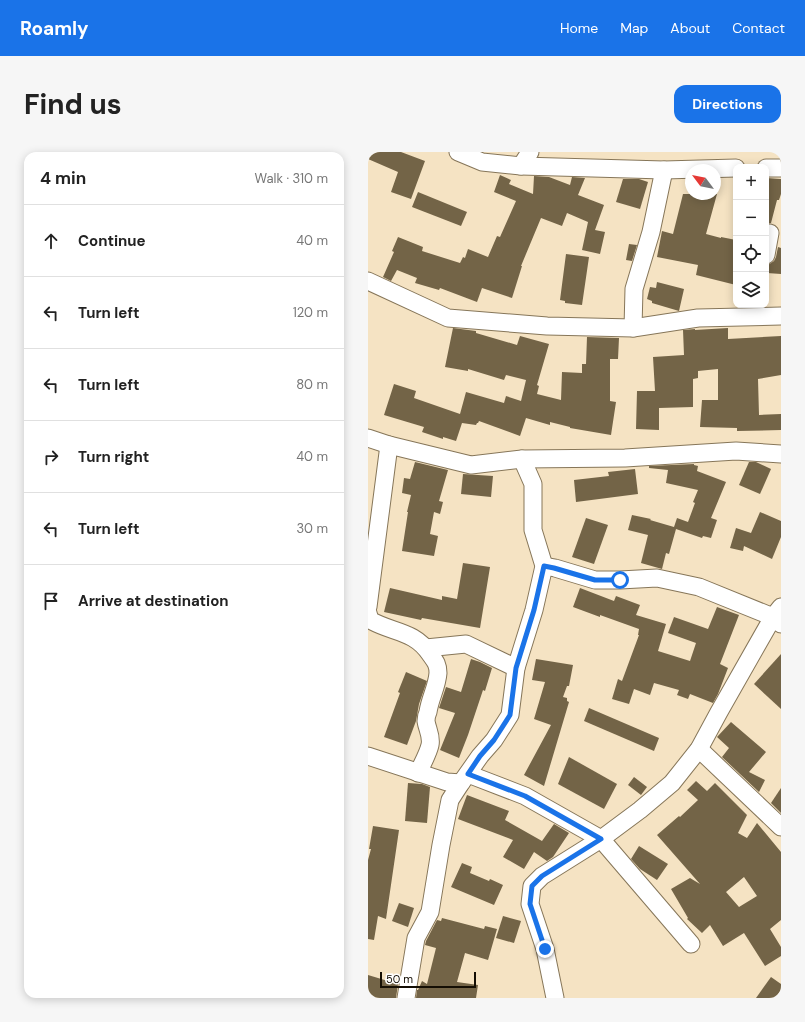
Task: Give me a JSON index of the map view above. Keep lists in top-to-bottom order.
{
  "scale_bar": "50 m",
  "north": "top left",
  "page": {
    "header": "Roamly",
    "nav": [
      "Home",
      "Map",
      "About",
      "Contact"
    ],
    "buttons": "Directions",
    "title": "Find us",
    "heading": ["4 min", "Walk · 310 m"],
    "map_buttons": ["+", "−"],
    "list": [
      ["Continue", "40 m"],
      ["Turn left", "120 m"],
      ["Turn left", "80 m"],
      ["Turn right", "40 m"],
      ["Turn left", "30 m"],
      "Arrive at destination"
    ],
    "scale": "50 m"
  }
}
